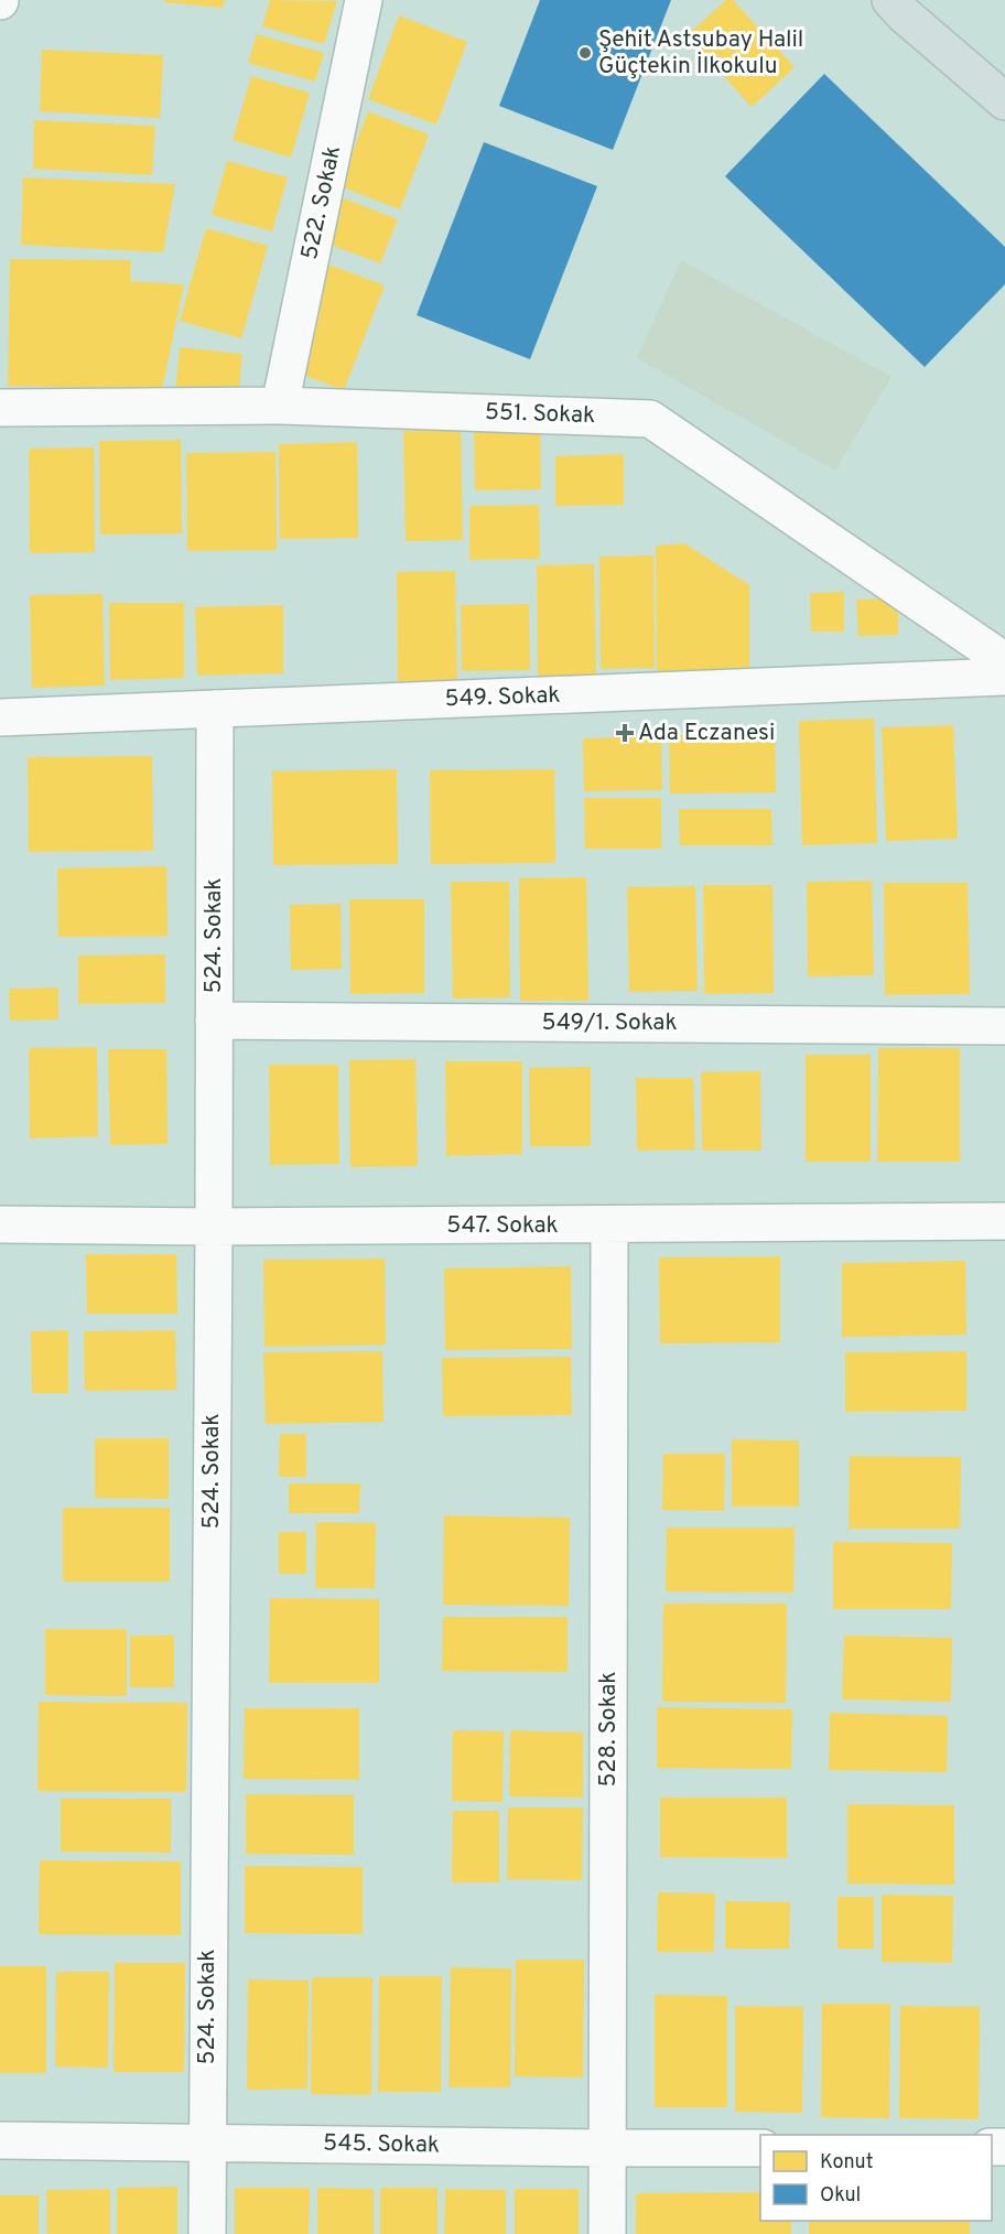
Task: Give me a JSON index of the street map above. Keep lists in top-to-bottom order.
{
  "streets": {
    "street": [
      "522. Sokak",
      "551. Sokak",
      "549. Sokak",
      "524. Sokak",
      "549/1. Sokak",
      "547. Sokak",
      "528. Sokak",
      "545. Sokak"
    ]
  },
  "crossings": [
    ["522. Sokak", "551. Sokak"],
    ["549. Sokak", "524. Sokak"],
    ["524. Sokak", "549/1. Sokak"],
    ["524. Sokak", "547. Sokak"],
    ["524. Sokak", "545. Sokak"],
    ["547. Sokak", "528. Sokak"],
    ["528. Sokak", "545. Sokak"]
  ],
  "places": {
    "other": ["Şehit Astsubay Halil Güçtekin İlkokulu"],
    "health": ["Ada Eczanesi"]
  },
  "legend": ["Konut", "Okul"]
}
